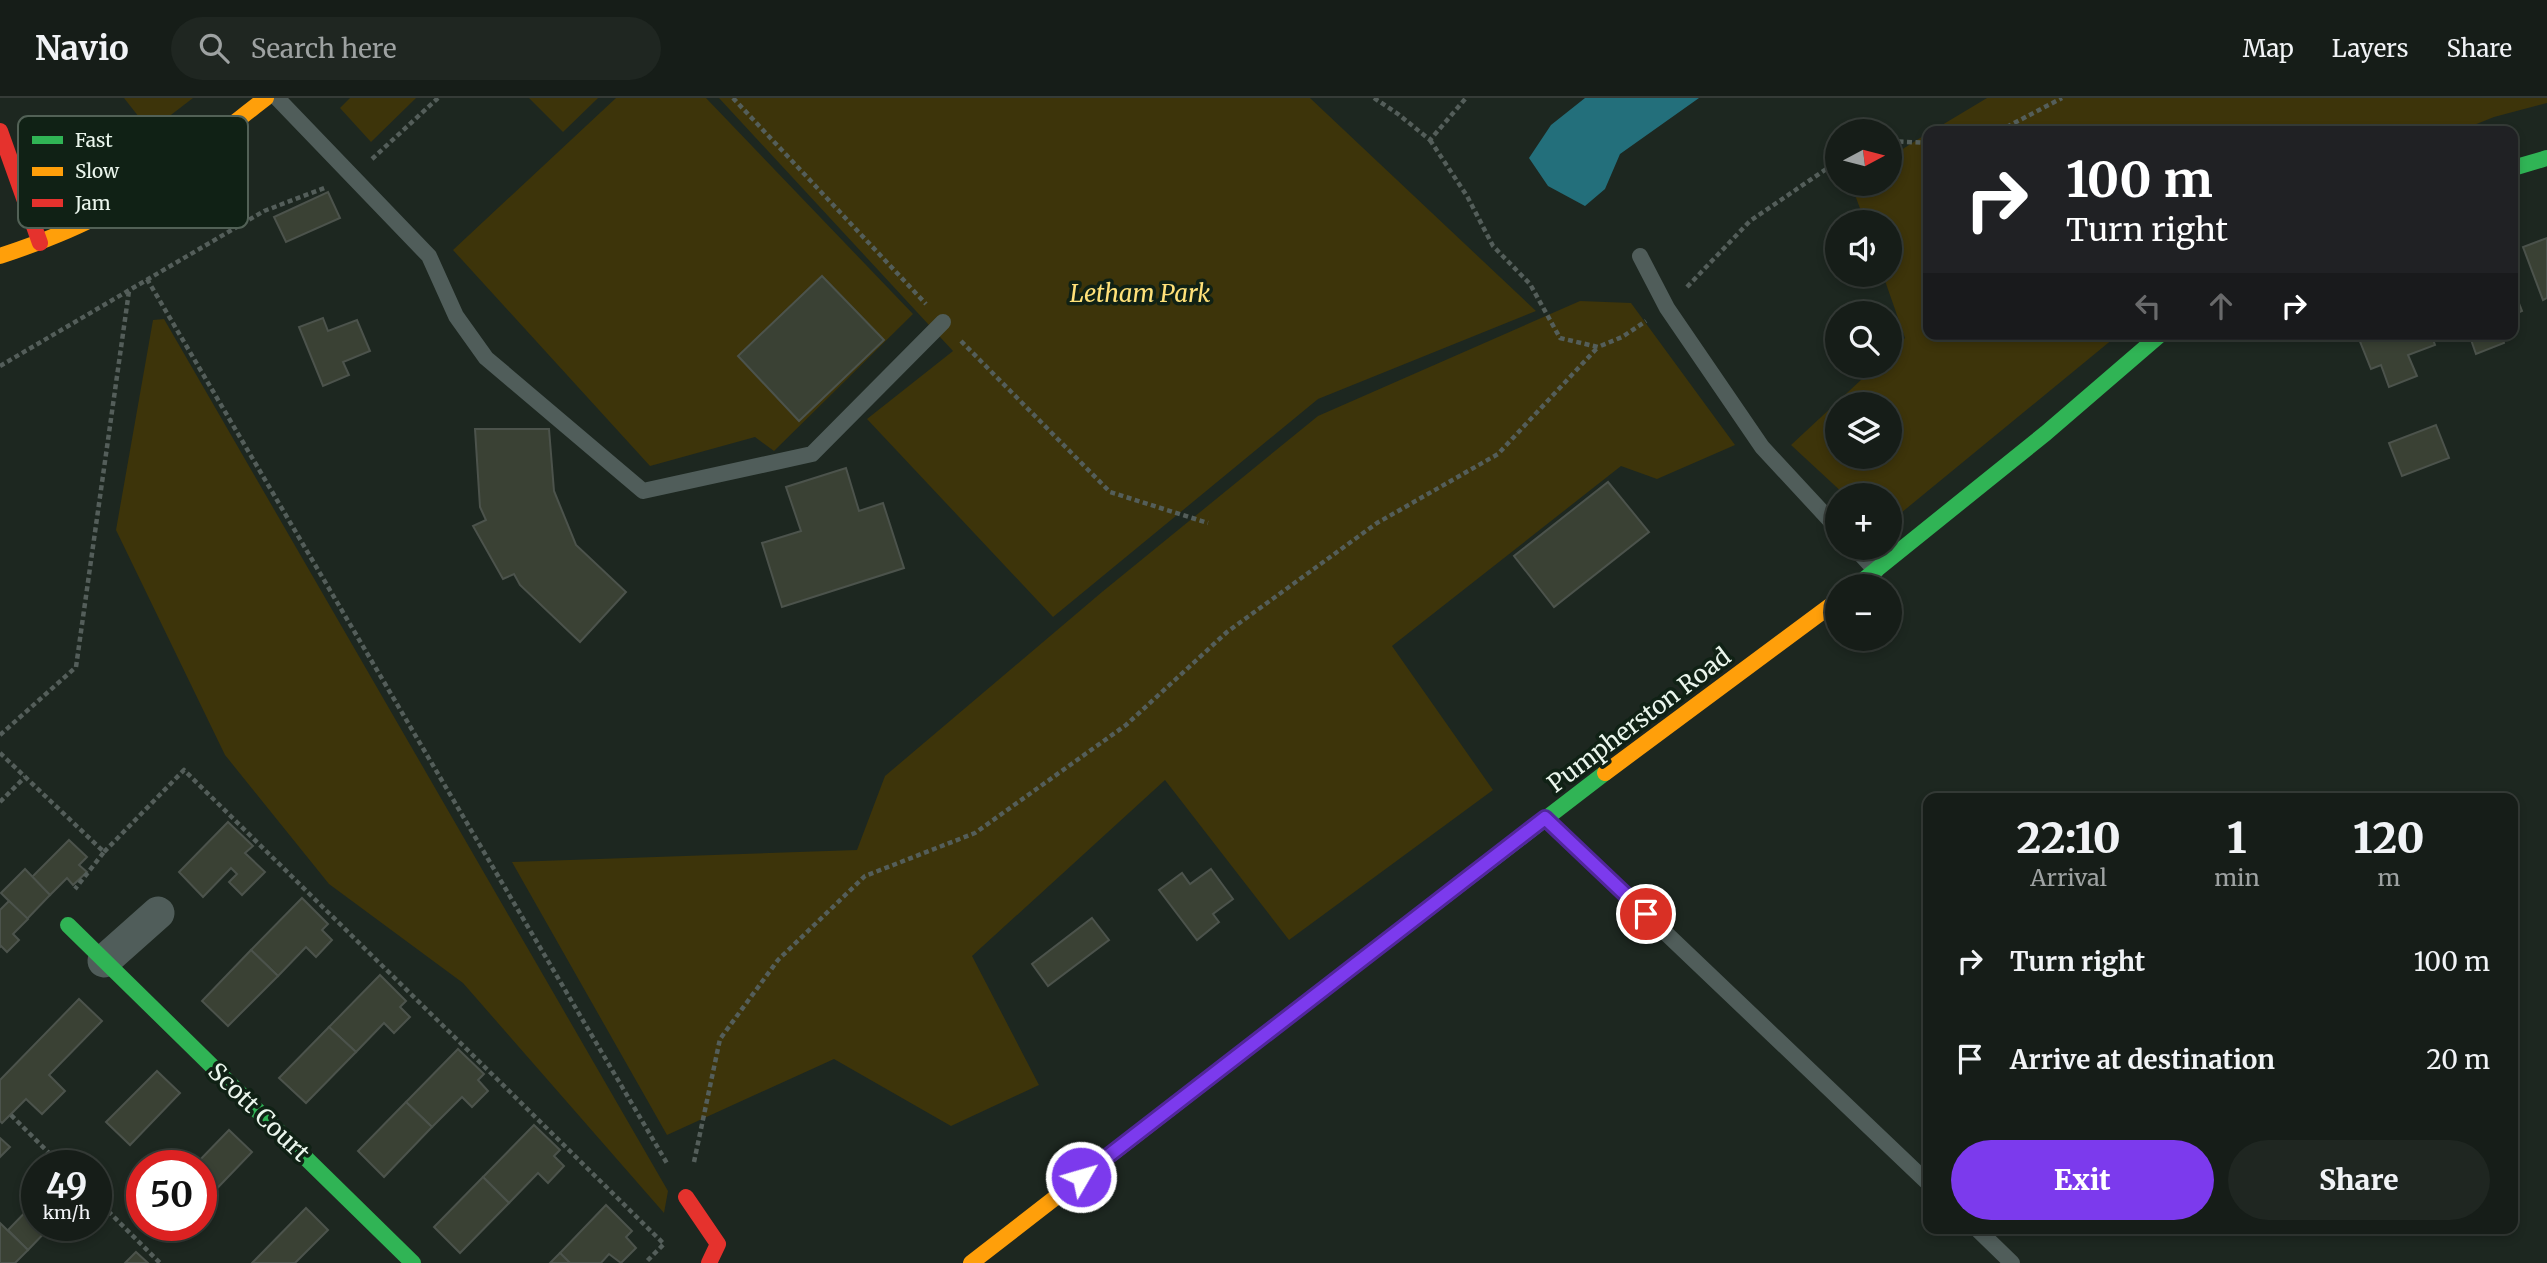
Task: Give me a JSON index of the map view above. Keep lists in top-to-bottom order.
{
  "streets": {
    "main road": ["Pumpherston Road", "Scott Court"]
  },
  "parks": ["Letham Park"],
  "legend": ["Fast", "Slow", "Jam"],
  "north": "right",
  "page": {
    "header": "Navio",
    "search": "Search here",
    "nav": ["Map", "Layers", "Share"],
    "map_buttons": ["+", "−"],
    "turn": ["100 m", "Turn right"],
    "eta": [
      "22:10",
      "Arrival",
      "1",
      "min",
      "120",
      "m"
    ],
    "list": [
      {
        "name": "Turn right",
        "value": "100 m"
      },
      {
        "name": "Arrive at destination",
        "value": "20 m"
      }
    ],
    "buttons": ["Exit", "Share"],
    "speed": "49 km/h",
    "limit": "50"
  }
}
